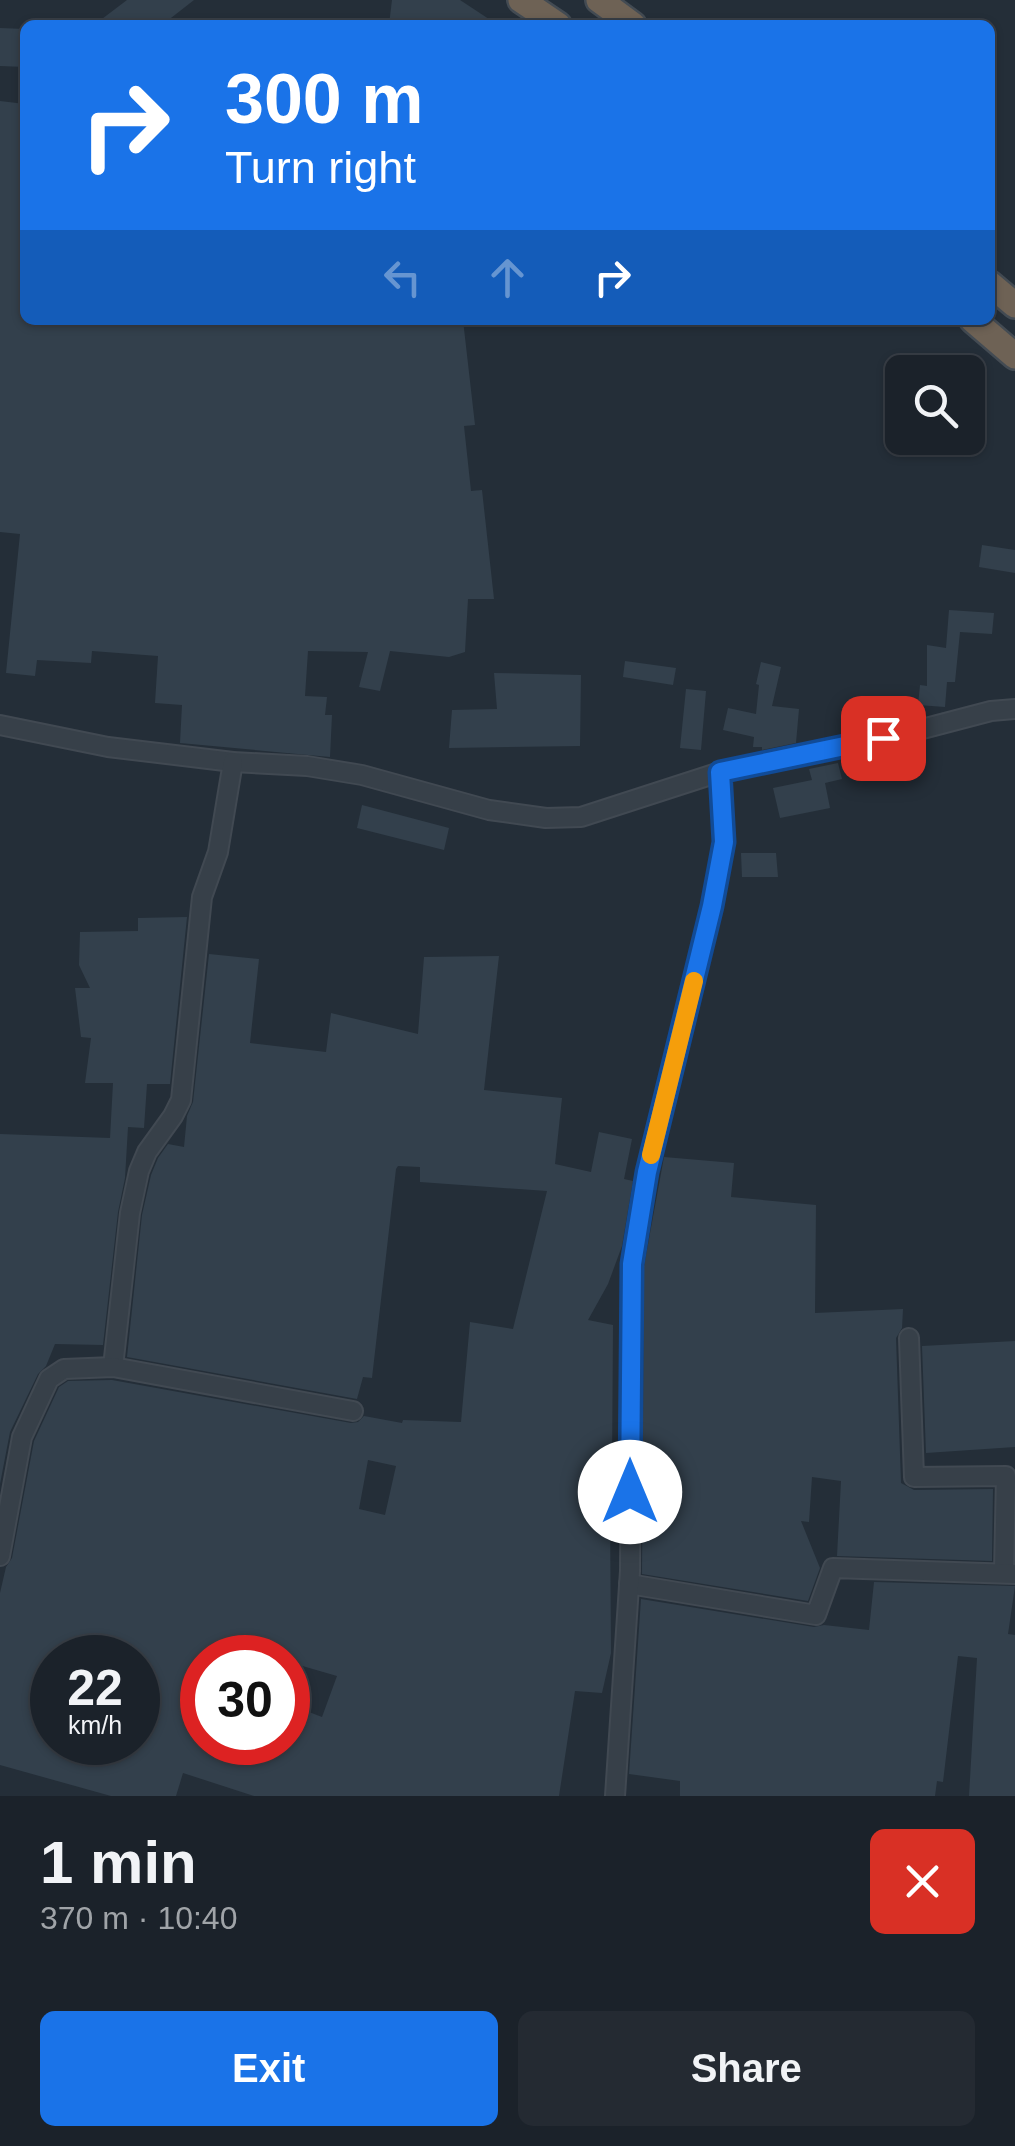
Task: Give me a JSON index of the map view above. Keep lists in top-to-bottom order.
{
  "page": {
    "turn": ["300 m", "Turn right"],
    "speed": "22 km/h",
    "limit": "30",
    "heading": ["1 min", "370 m · 10:40"],
    "buttons": ["Exit", "Share"]
  }
}
